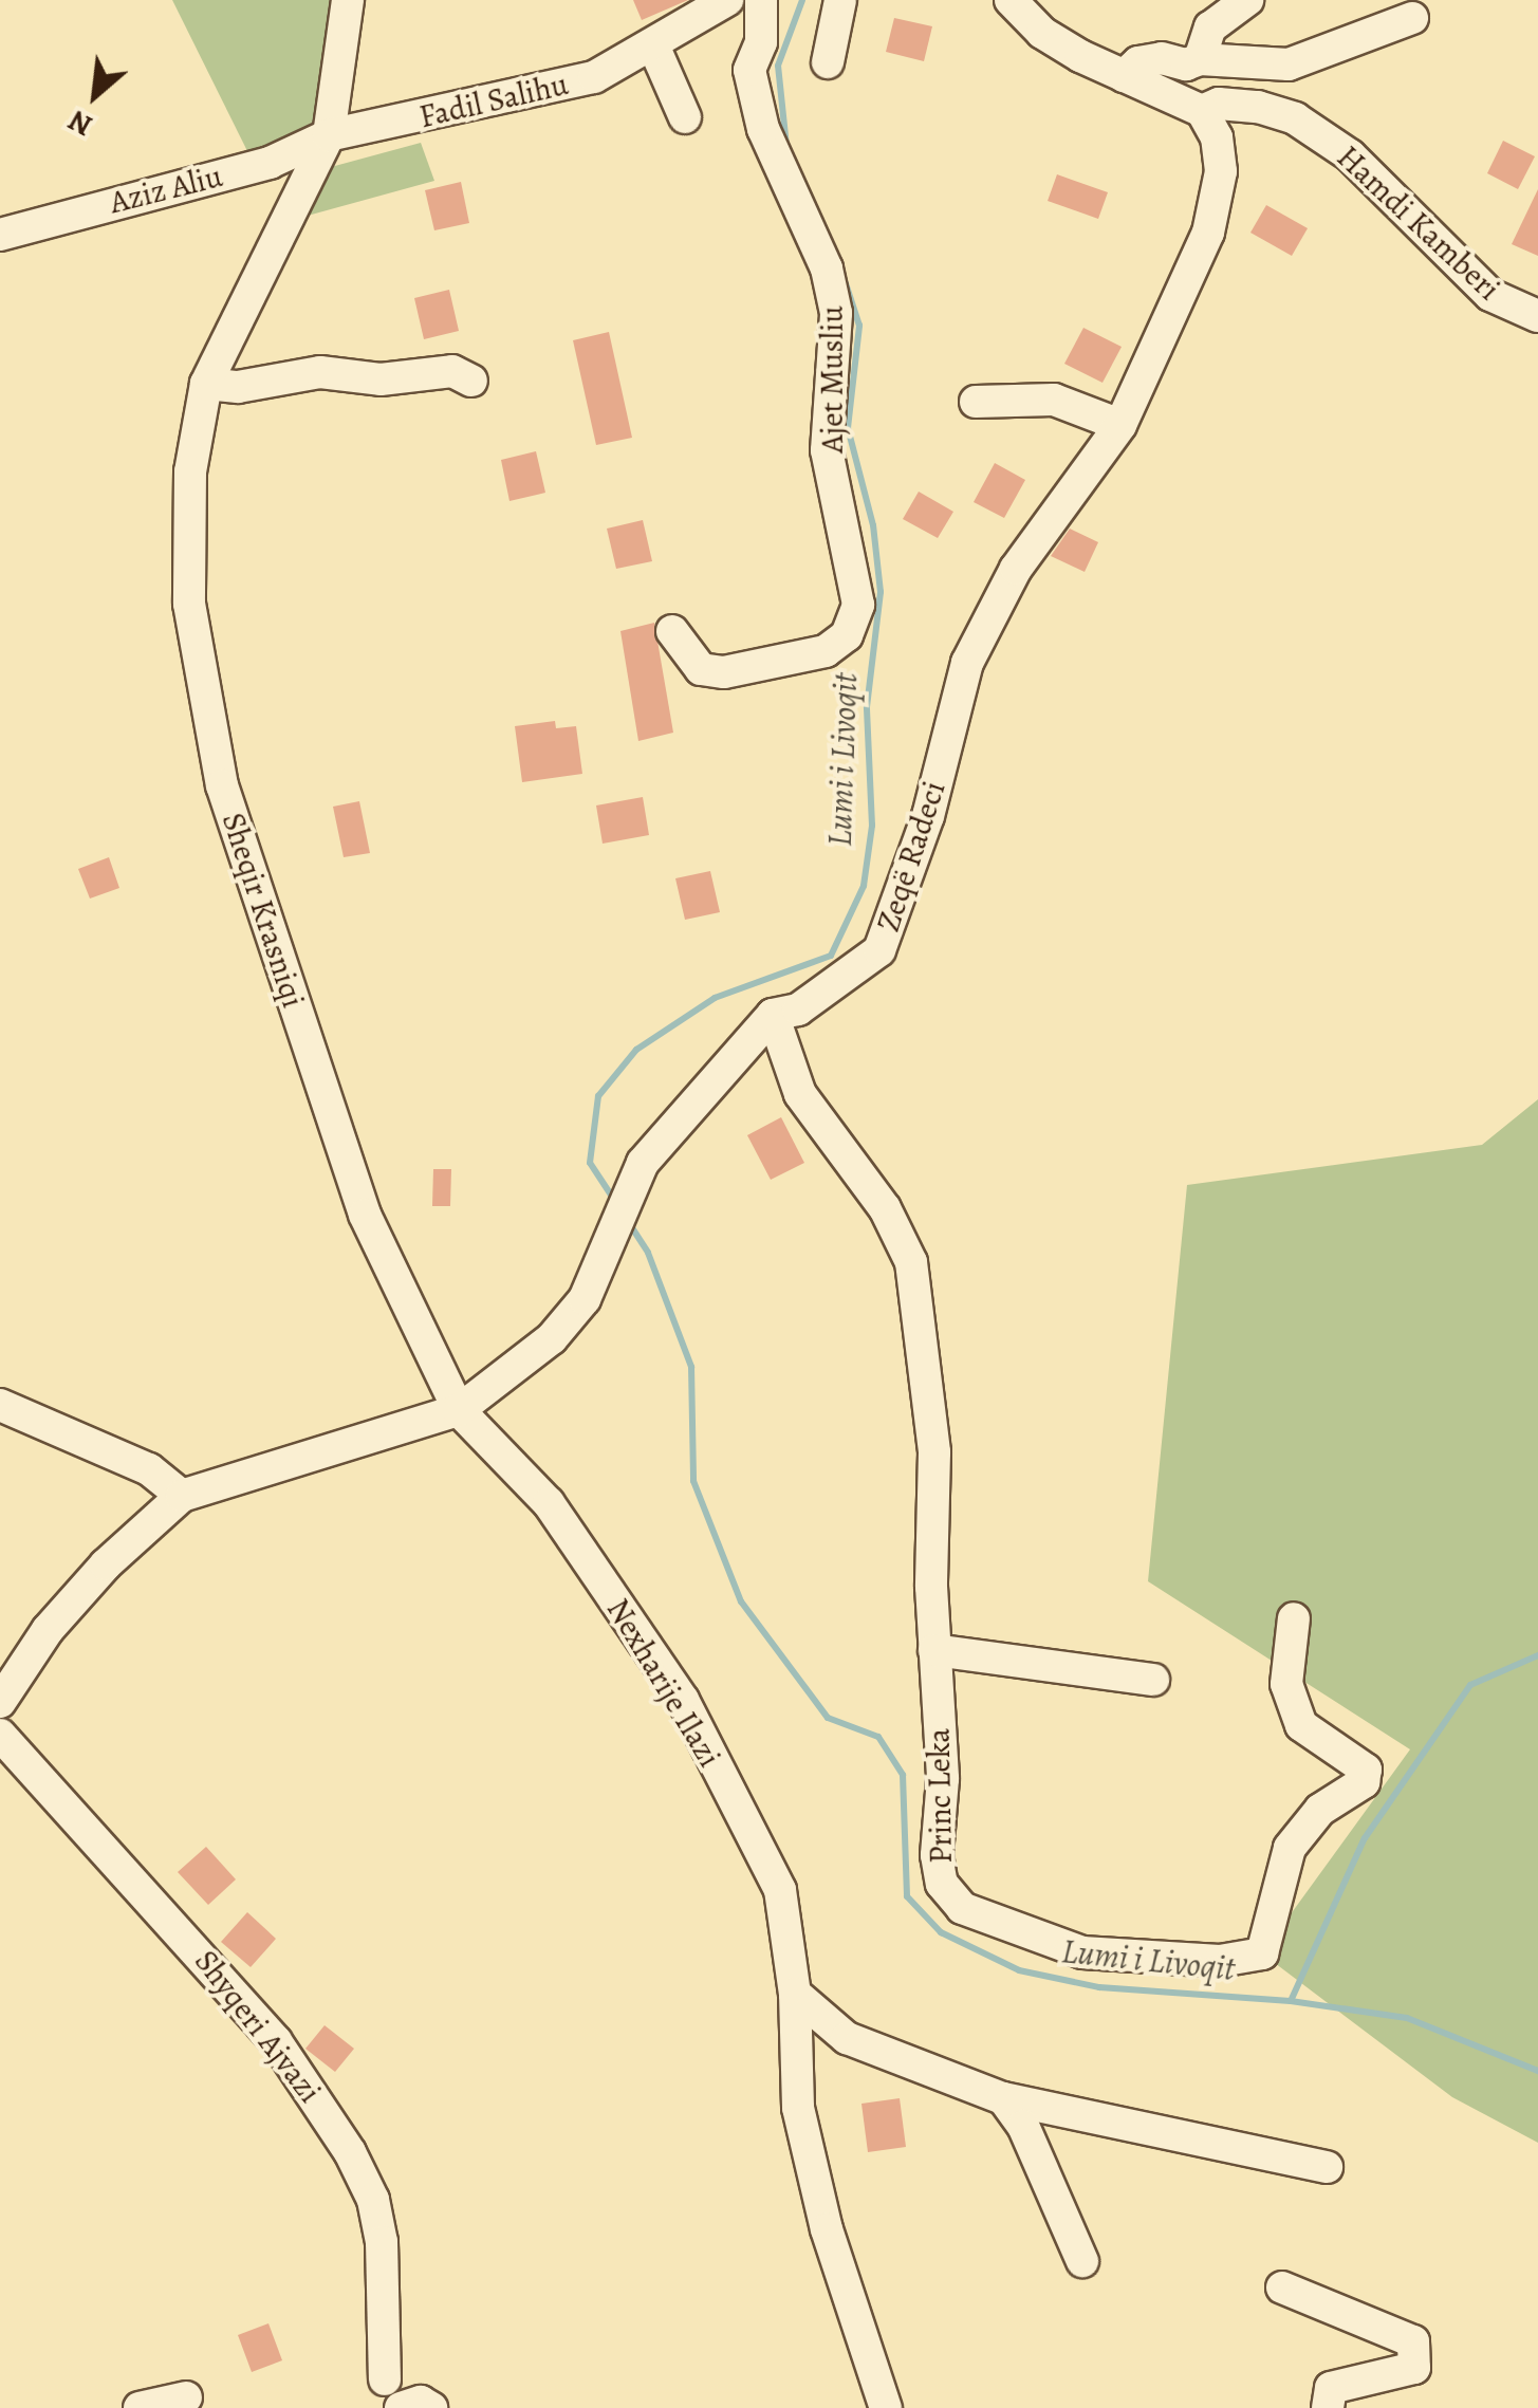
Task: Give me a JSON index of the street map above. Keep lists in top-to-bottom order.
{
  "streets": {
    "street": [
      "Fadil Salihu",
      "Aziz Aliu",
      "Hamdi Kamberi",
      "Ajet Musliu",
      "Zeqë Radeci",
      "Sheqir Krasniqi",
      "Nexharije Ilazi",
      "Princ Leka",
      "Shyqeri Ajvazi"
    ]
  },
  "crossings": [
    ["Fadil Salihu", "Aziz Aliu"],
    ["Fadil Salihu", "Sheqir Krasniqi"],
    ["Aziz Aliu", "Sheqir Krasniqi"],
    ["Hamdi Kamberi", "Zeqë Radeci"],
    ["Zeqë Radeci", "Sheqir Krasniqi"],
    ["Zeqë Radeci", "Nexharije Ilazi"],
    ["Zeqë Radeci", "Princ Leka"],
    ["Sheqir Krasniqi", "Nexharije Ilazi"]
  ],
  "water": ["Lumi i Livoqit"],
  "north": "bottom left"
}
